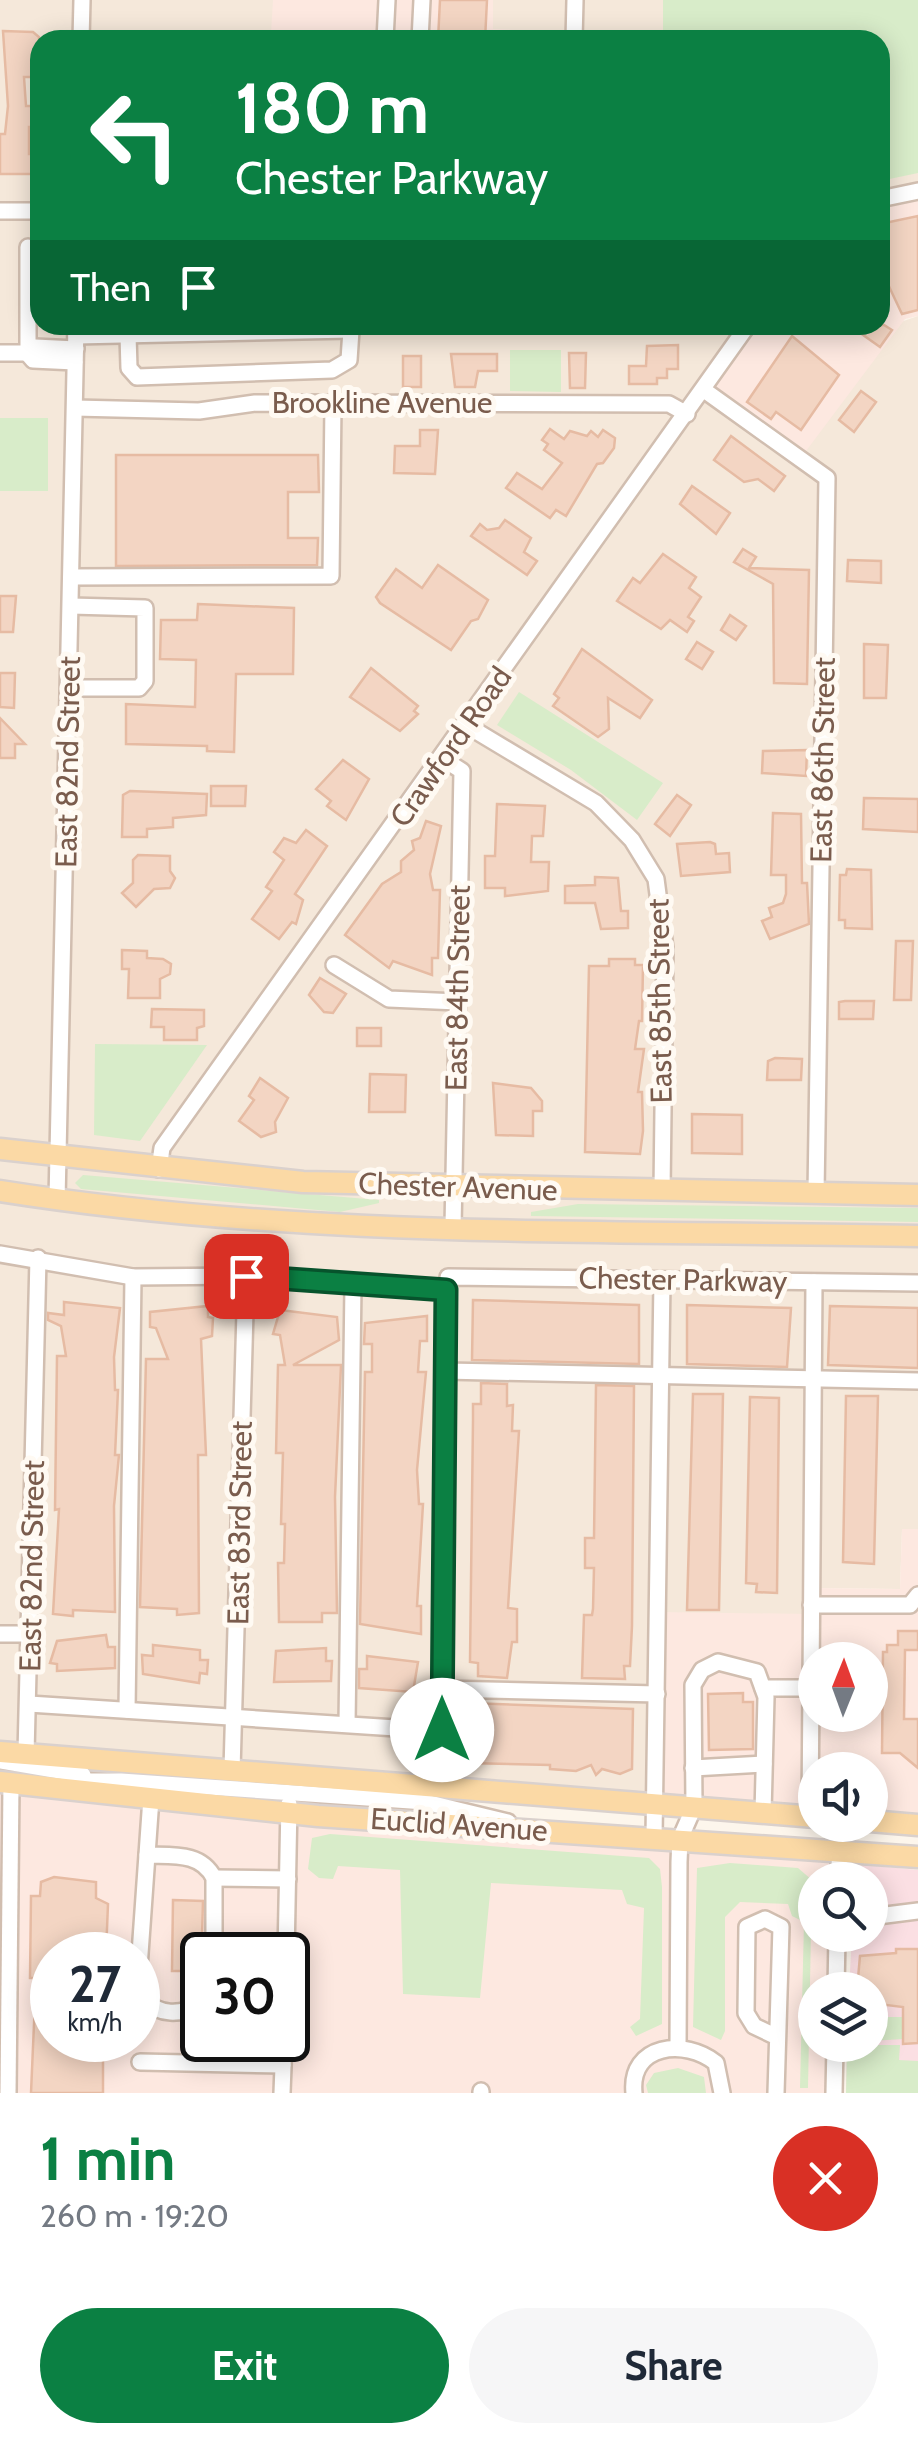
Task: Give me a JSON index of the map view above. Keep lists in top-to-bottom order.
{
  "streets": {
    "main road": ["Chester Avenue", "Euclid Avenue"],
    "street": [
      "Brookline Avenue",
      "Crawford Road",
      "East 86th Street",
      "East 82nd Street",
      "East 84th Street",
      "East 85th Street",
      "Chester Parkway",
      "East 83rd Street"
    ]
  },
  "crossings": [
    ["Brookline Avenue", "Crawford Road"],
    ["Brookline Avenue", "East 82nd Street"],
    ["Crawford Road", "East 86th Street"],
    ["Crawford Road", "East 84th Street"],
    ["Crawford Road", "East 85th Street"],
    ["Crawford Road", "Chester Avenue"],
    ["East 86th Street", "Chester Avenue"],
    ["East 82nd Street", "Chester Avenue"],
    ["East 82nd Street", "Chester Parkway"],
    ["East 82nd Street", "Euclid Avenue"],
    ["East 84th Street", "Chester Avenue"],
    ["East 85th Street", "Chester Avenue"],
    ["Chester Parkway", "East 83rd Street"],
    ["East 83rd Street", "Euclid Avenue"]
  ],
  "north": "top",
  "page": {
    "turn": ["180 m", "Chester Parkway"],
    "then": "Then",
    "speed": "27 km/h",
    "limit": "30",
    "heading": ["1 min", "260 m · 19:20"],
    "buttons": ["Exit", "Share"]
  }
}
